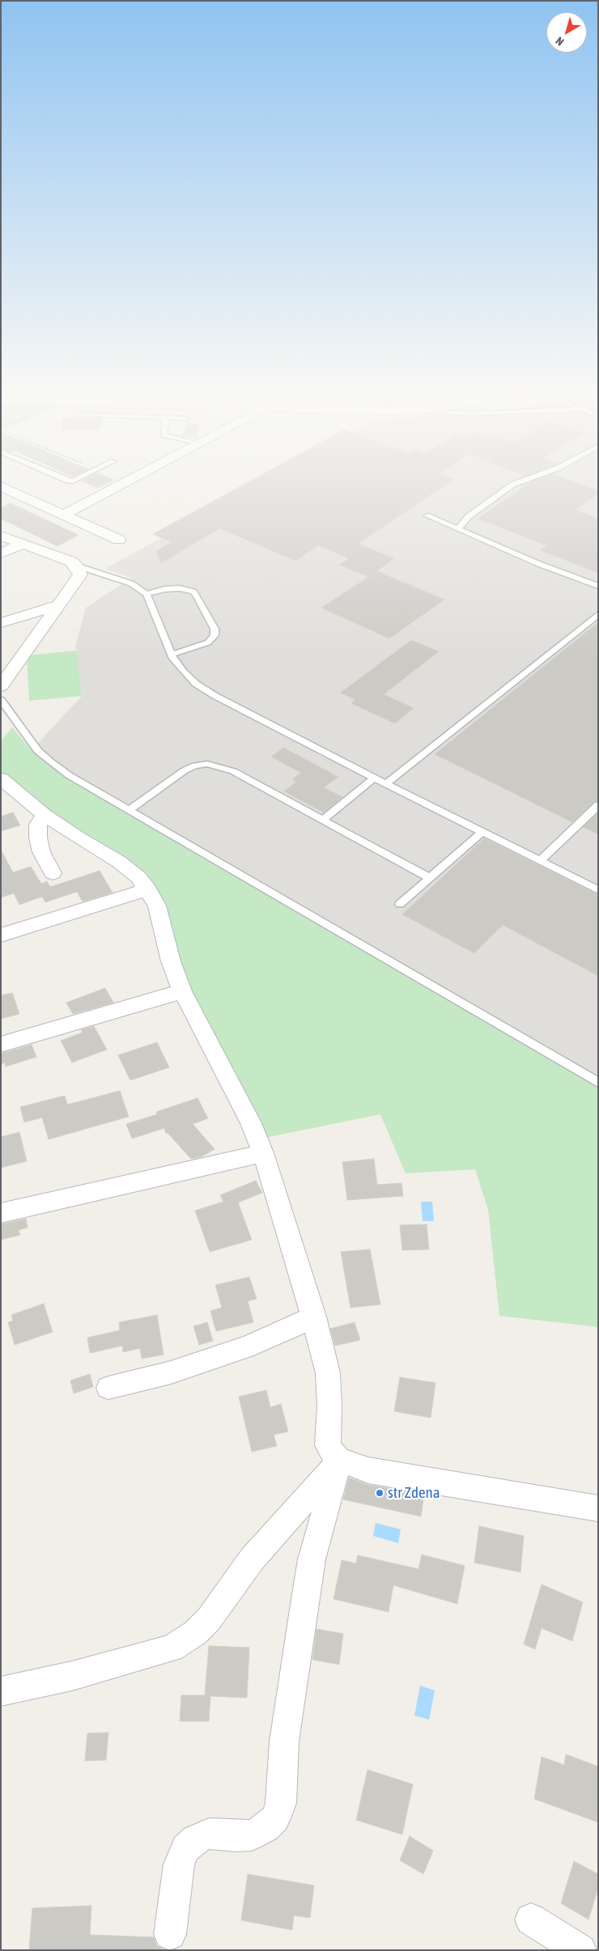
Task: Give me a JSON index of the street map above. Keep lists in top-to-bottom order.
{
  "places": ["str Zdena"],
  "north": "bottom left"
}
